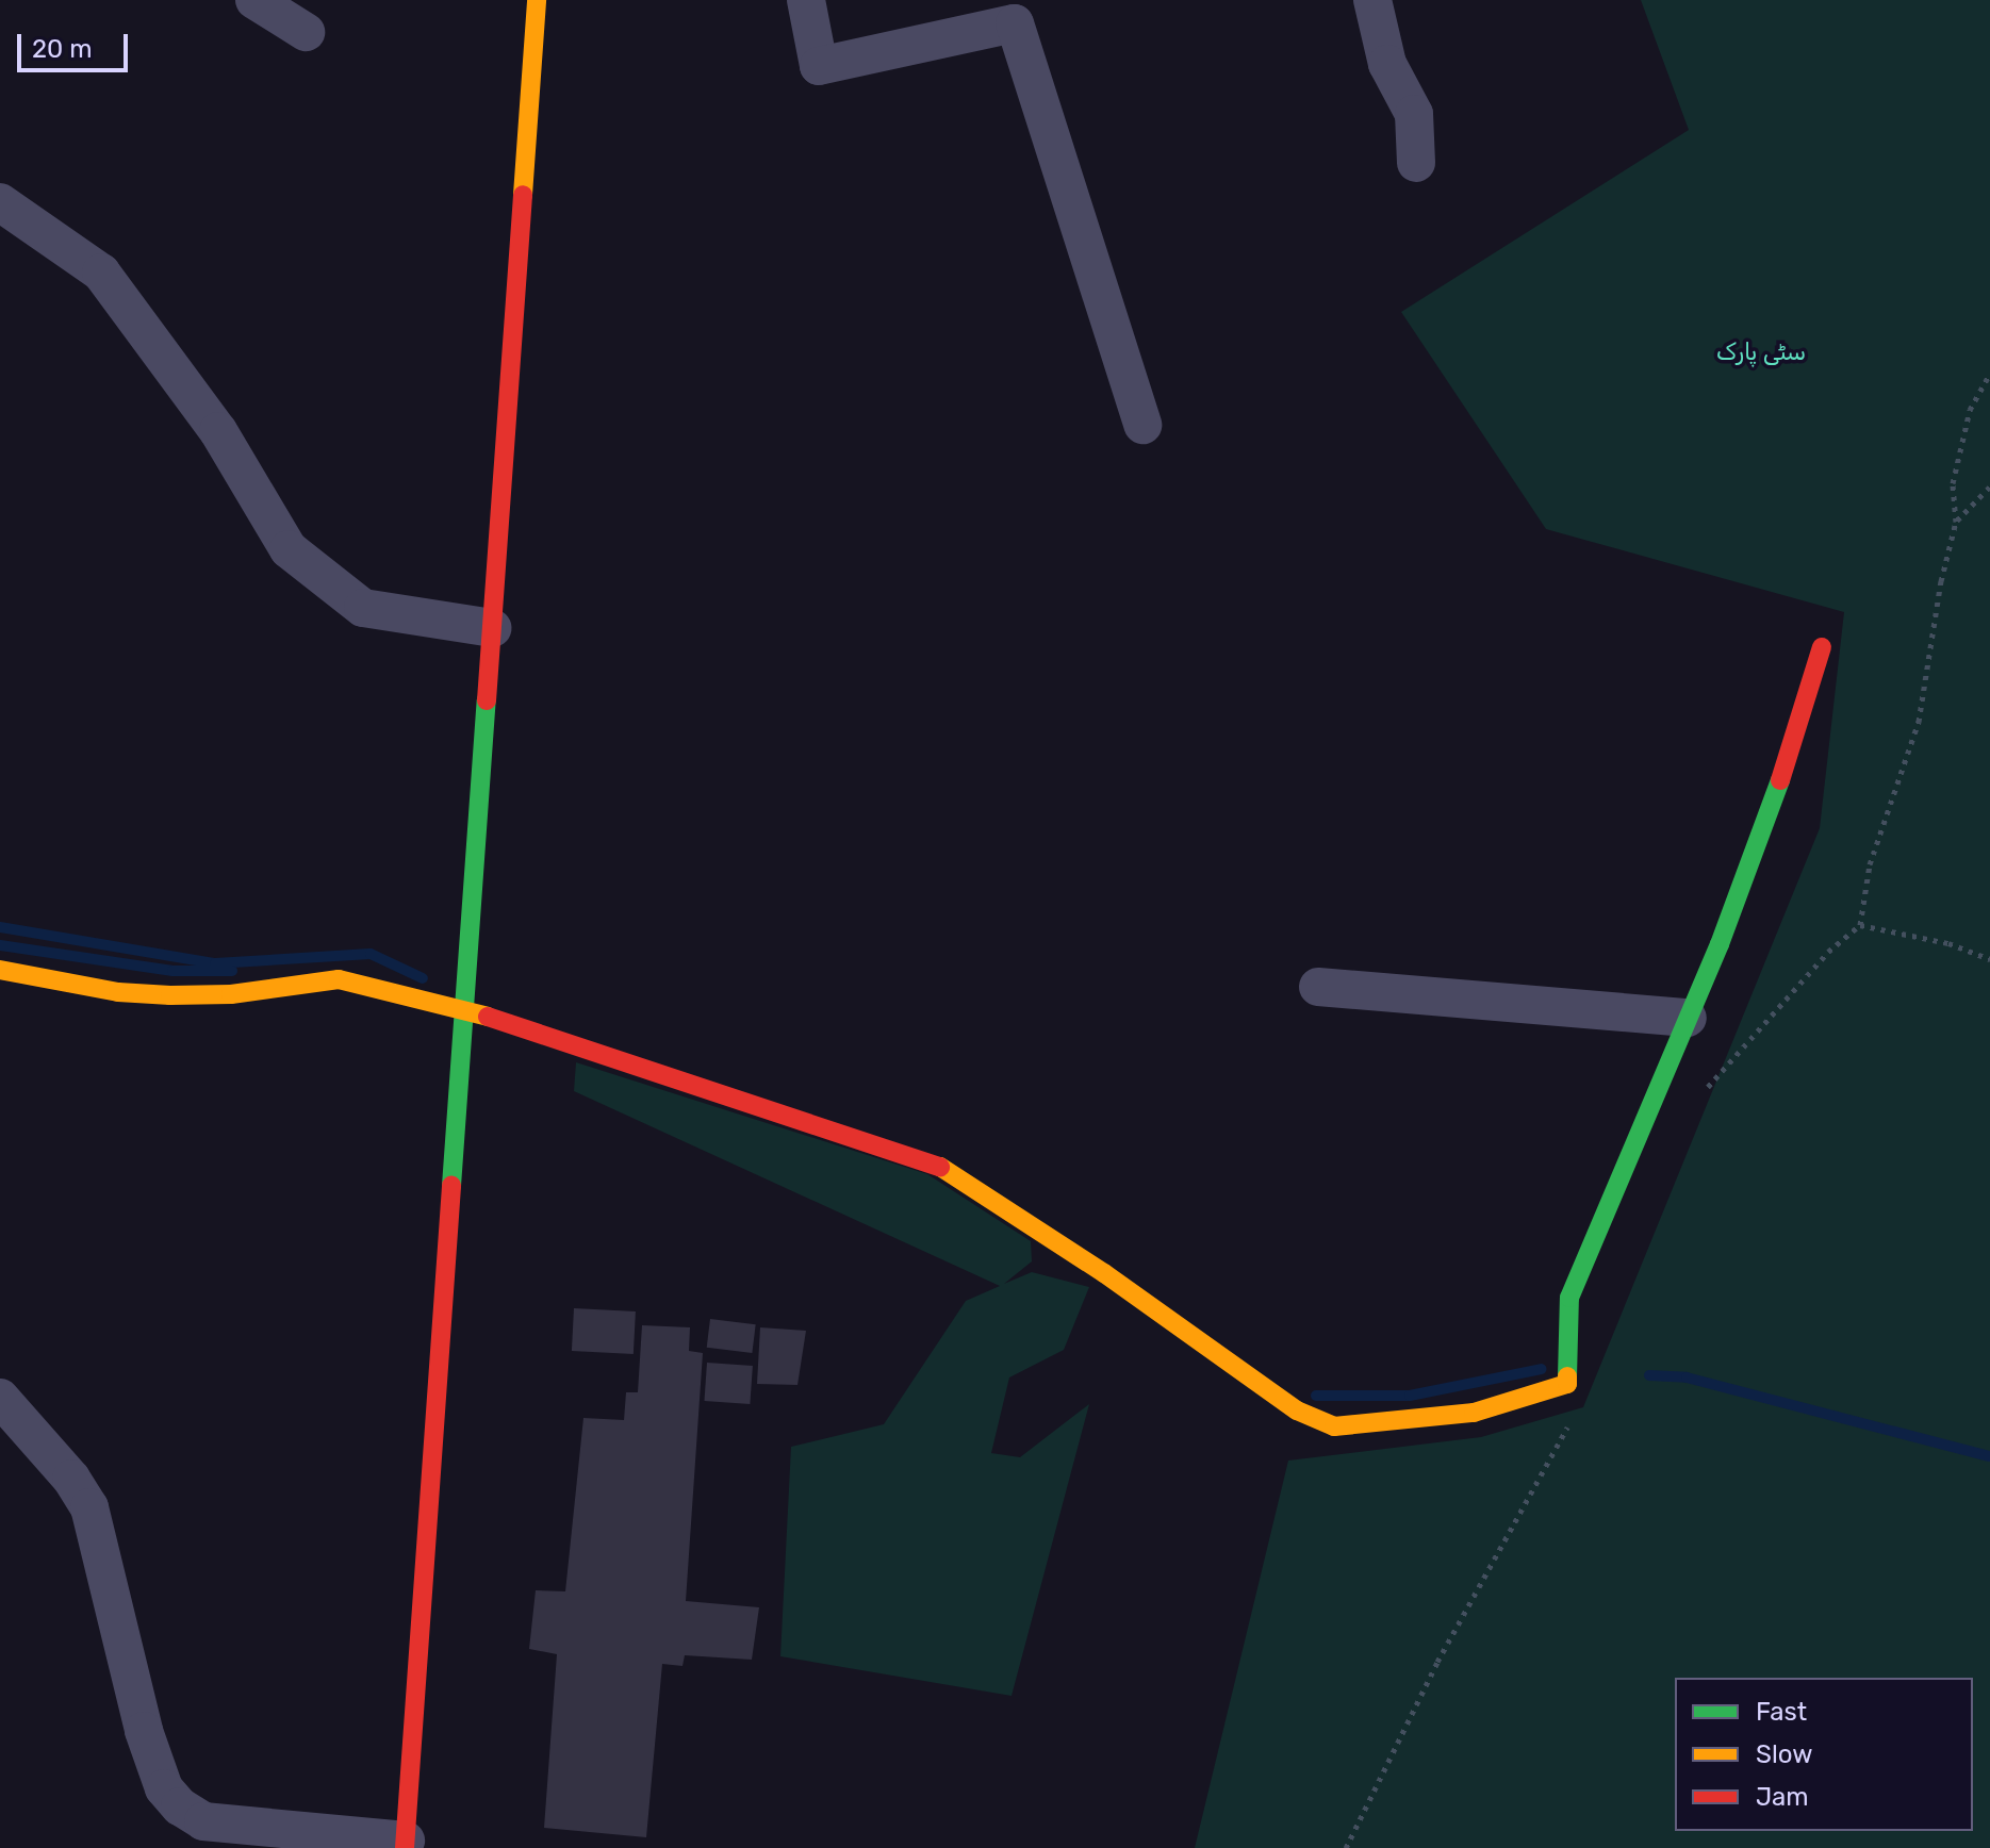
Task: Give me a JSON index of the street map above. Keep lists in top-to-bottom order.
{
  "parks": ["سٹی پارک"],
  "legend": ["Fast", "Slow", "Jam"],
  "scale_bar": "20 m"
}
